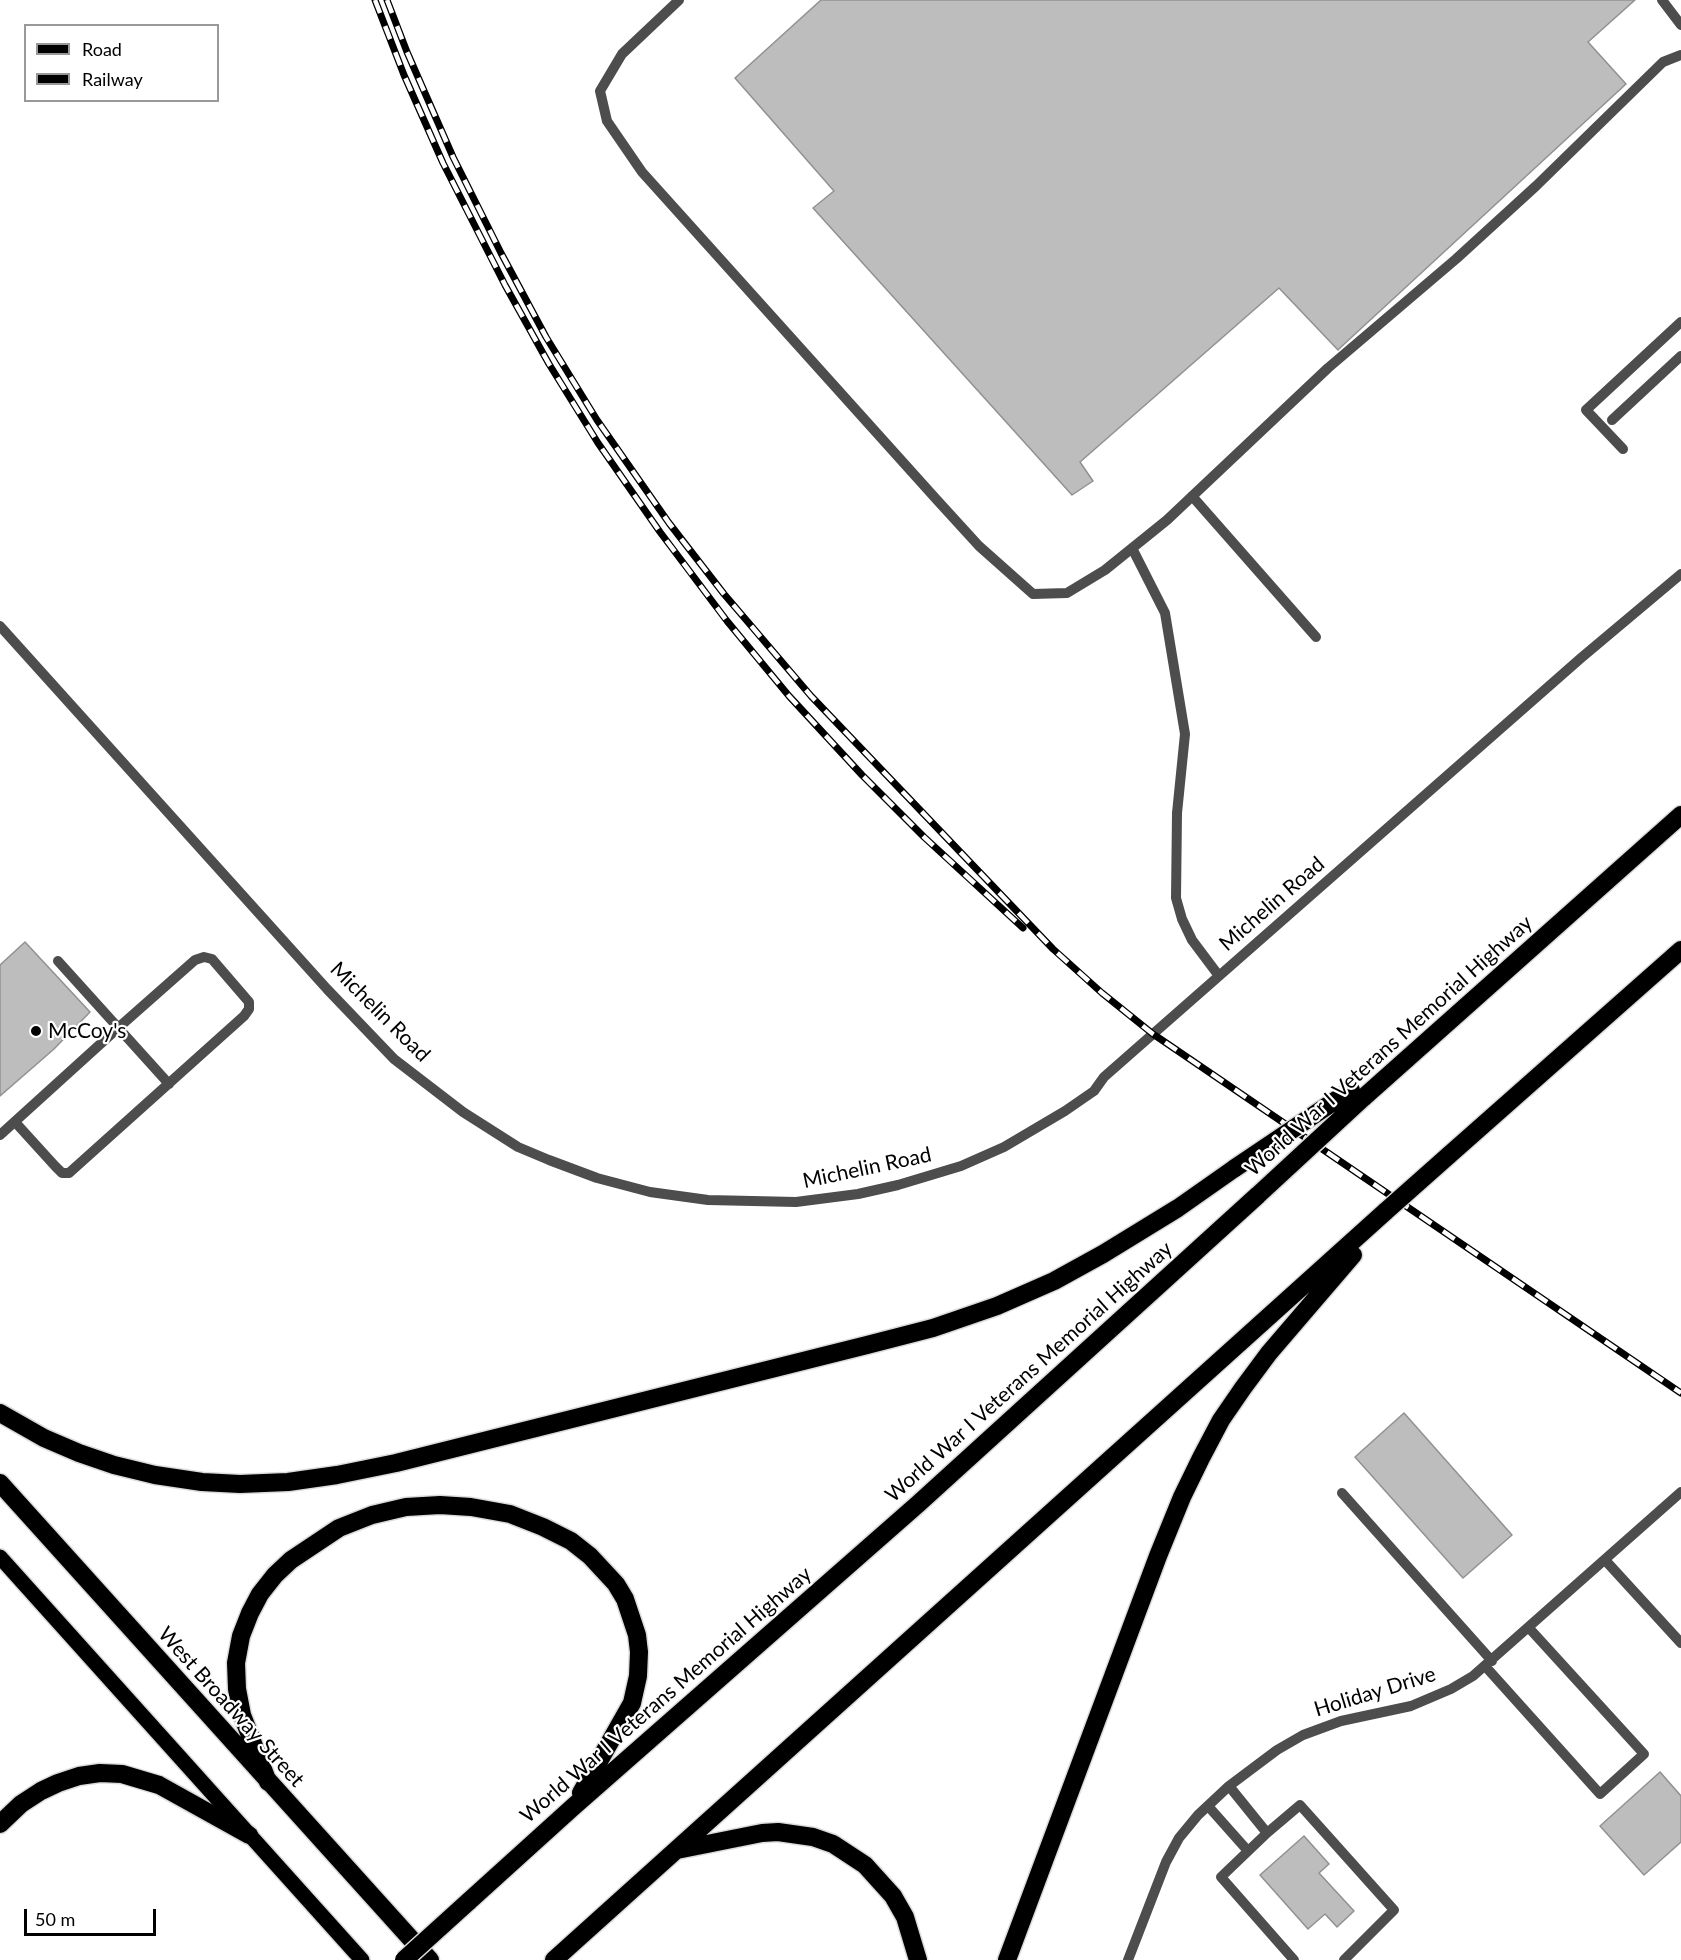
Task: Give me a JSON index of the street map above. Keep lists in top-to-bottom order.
{
  "streets": {
    "highway": ["World War I Veterans Memorial Highway", "West Broadway Street"],
    "street": ["Michelin Road", "Holiday Drive"]
  },
  "places": ["McCoy's"],
  "legend": ["Road", "Railway"],
  "scale_bar": "50 m"
}
